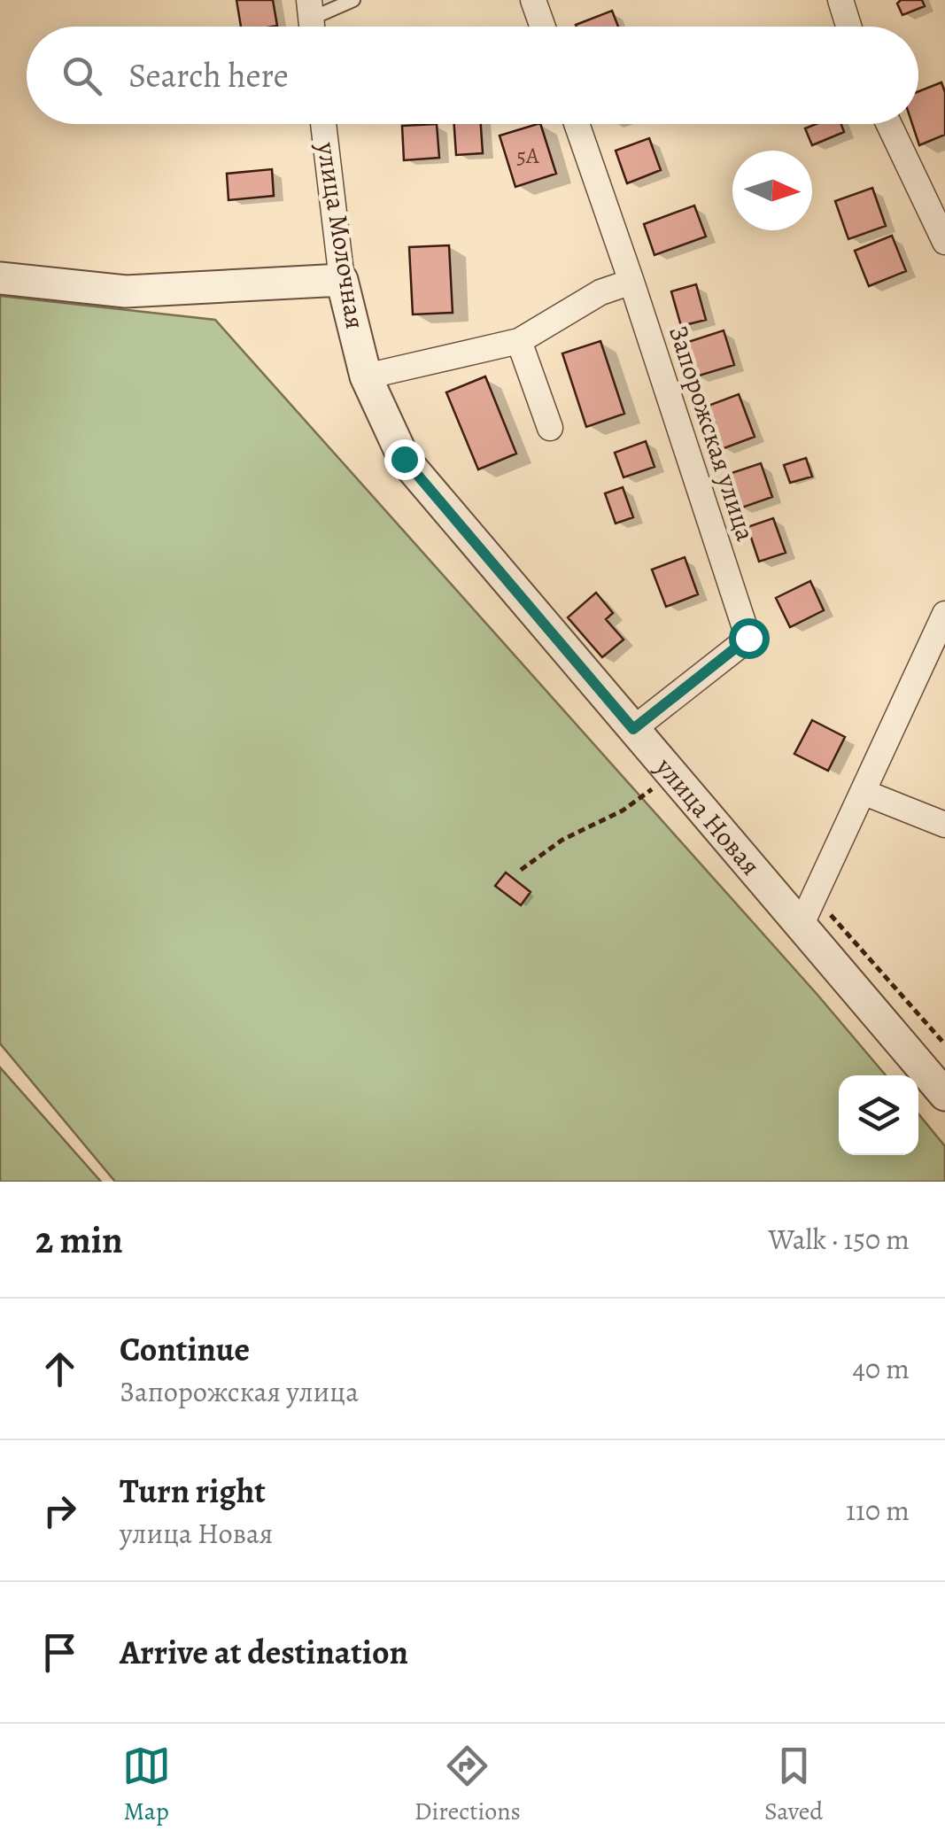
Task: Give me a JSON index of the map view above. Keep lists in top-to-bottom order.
{
  "streets": {
    "street": ["улица Молочная", "Запорожская улица", "улица Новая"]
  },
  "crossings": [
    ["улица Молочная", "улица Новая"],
    ["Запорожская улица", "улица Новая"]
  ],
  "house_numbers": ["5А"],
  "north": "right",
  "page": {
    "search": "Search here",
    "heading": ["2 min", "Walk · 150 m"],
    "list": [
      ["Continue", "Запорожская улица", "40 m"],
      ["Turn right", "улица Новая", "110 m"],
      "Arrive at destination"
    ],
    "nav": ["Map", "Directions", "Saved"]
  }
}
